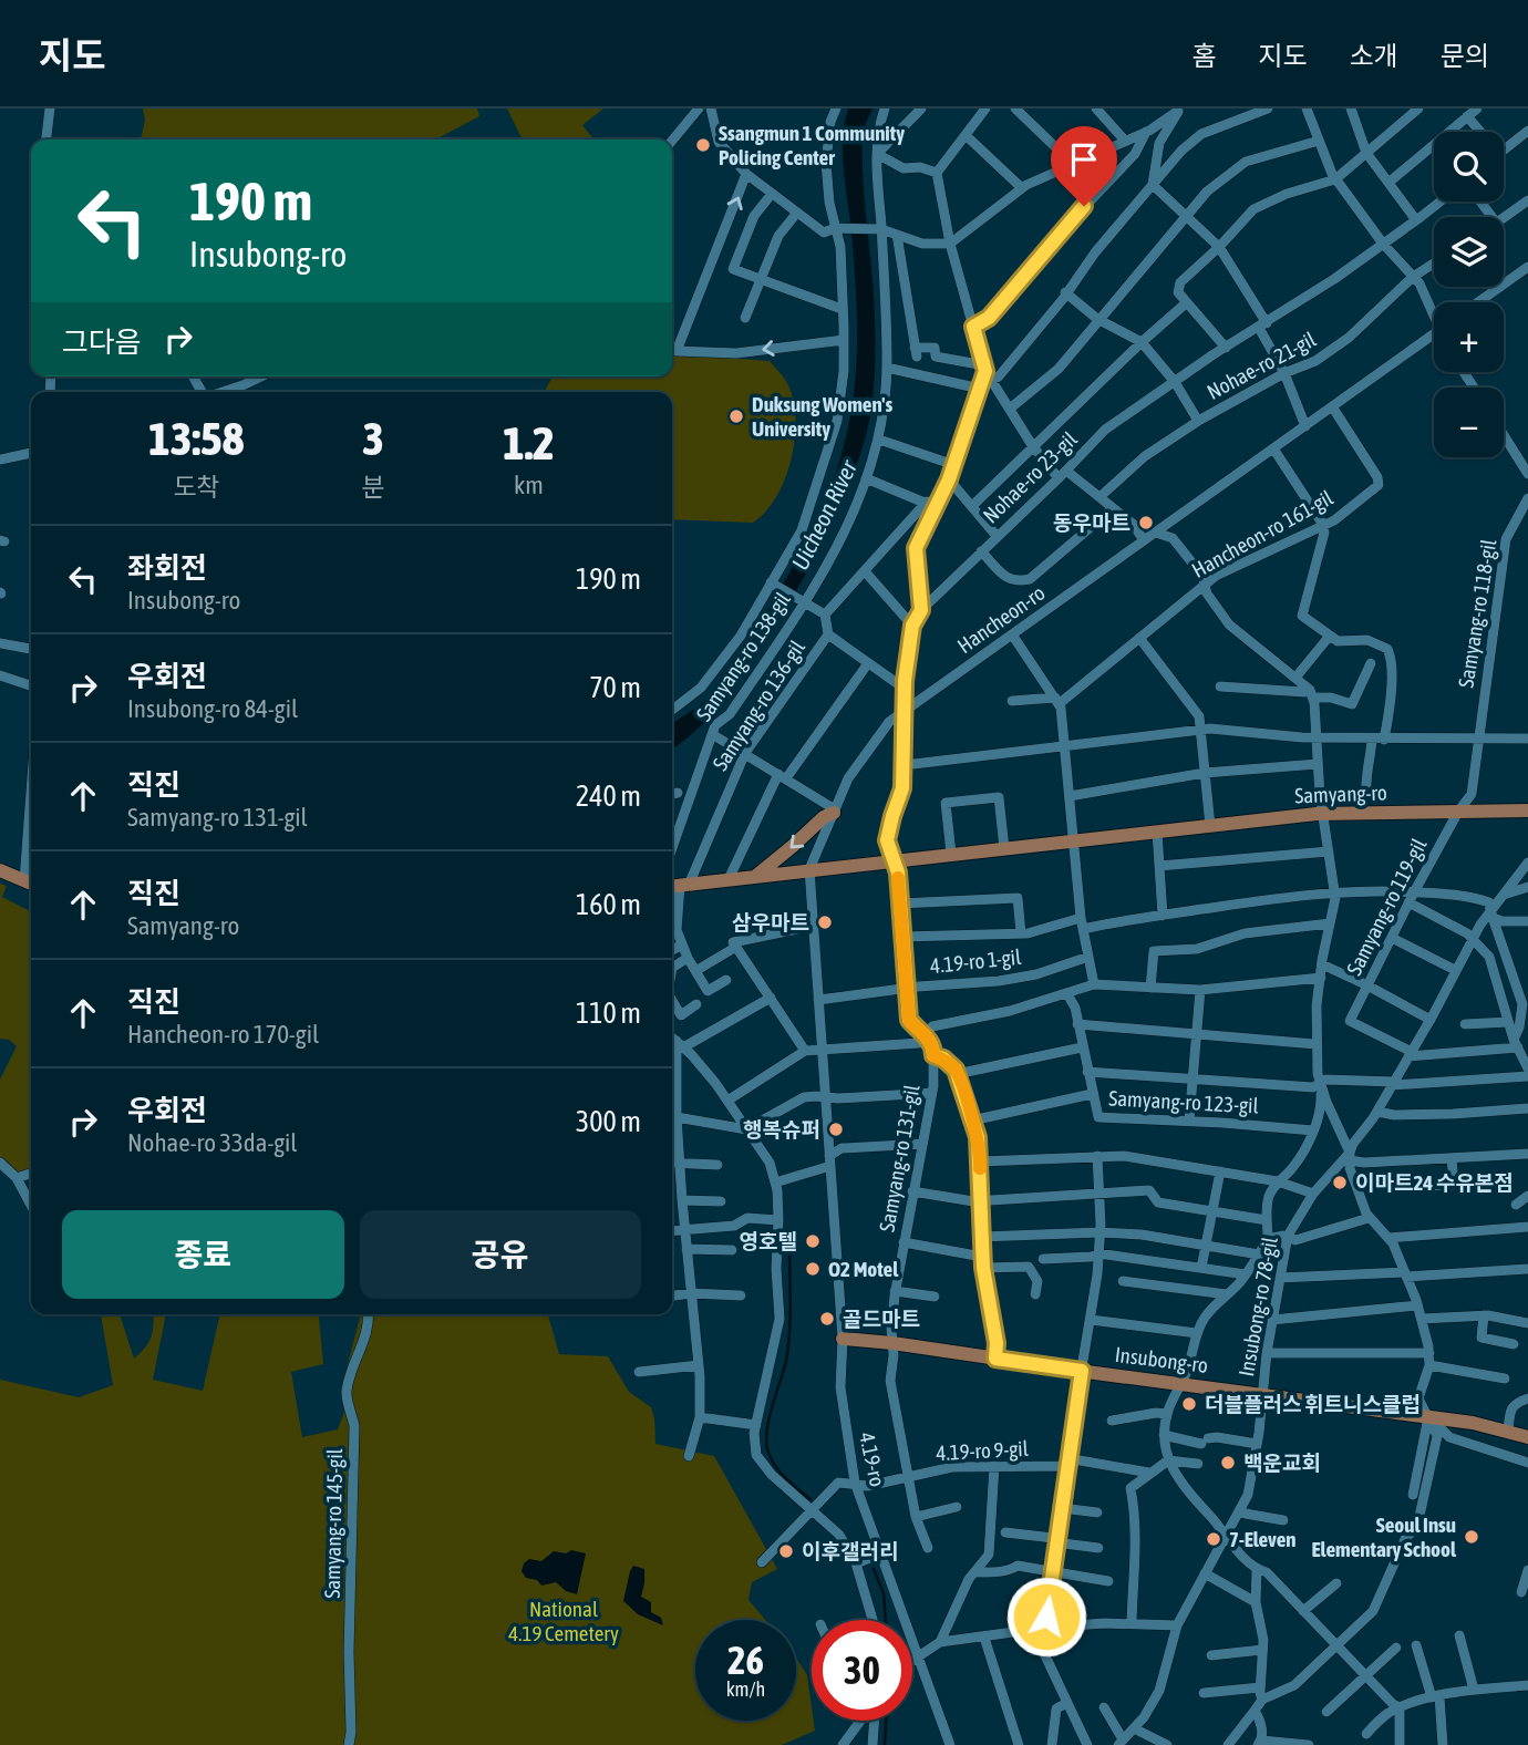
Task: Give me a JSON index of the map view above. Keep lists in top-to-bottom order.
{
  "streets": {
    "main road": ["Samyang-ro", "Insubong-ro"],
    "street": [
      "Nohae-ro 21-gil",
      "Nohae-ro 23-gil",
      "Hancheon-ro 161-gil",
      "Samyang-ro 118-gil",
      "Hancheon-ro",
      "Samyang-ro 138-gil",
      "Samyang-ro 136-gil",
      "Samyang-ro 119-gil",
      "4.19-ro 1-gil",
      "Samyang-ro 123-gil",
      "Samyang-ro 131-gil",
      "Insubong-ro 78-gil",
      "4.19-ro 9-gil",
      "4.19-ro",
      "Samyang-ro 145-gil"
    ]
  },
  "crossings": [
    ["Nohae-ro 21-gil", "Nohae-ro 23-gil"],
    ["Hancheon-ro 161-gil", "Hancheon-ro"],
    ["Samyang-ro 118-gil", "Samyang-ro"],
    ["Samyang-ro 118-gil", "Samyang-ro 119-gil"],
    ["Hancheon-ro", "Samyang-ro"],
    ["Hancheon-ro", "4.19-ro"],
    ["Samyang-ro 136-gil", "Samyang-ro"],
    ["Samyang-ro", "Samyang-ro 119-gil"],
    ["Samyang-ro", "Samyang-ro 131-gil"],
    ["Samyang-ro", "4.19-ro"],
    ["Samyang-ro 119-gil", "Insubong-ro 78-gil"],
    ["4.19-ro 1-gil", "Samyang-ro 131-gil"],
    ["4.19-ro 1-gil", "4.19-ro"],
    ["Samyang-ro 123-gil", "Insubong-ro 78-gil"],
    ["Samyang-ro 131-gil", "Insubong-ro"],
    ["Samyang-ro 131-gil", "4.19-ro 9-gil"],
    ["Insubong-ro 78-gil", "Insubong-ro"],
    ["Insubong-ro", "4.19-ro"],
    ["4.19-ro 9-gil", "4.19-ro"]
  ],
  "water": ["Uicheon River"],
  "parks": ["National 4.19 Cemetery"],
  "places": [
    "Ssangmun 1 Community Policing Center",
    "Duksung Women's University",
    "동우마트",
    "삼우마트",
    "행복슈퍼",
    "이마트24 수유본점",
    "영호텔",
    "O2 Motel",
    "골드마트",
    "더블플러스 휘트니스클럽",
    "백운교회",
    "Seoul Insu Elementary School",
    "7-Eleven",
    "이후갤러리"
  ],
  "page": {
    "header": "지도",
    "nav": [
      "홈",
      "지도",
      "소개",
      "문의"
    ],
    "map_buttons": ["+", "−"],
    "turn": ["190 m", "Insubong-ro"],
    "then": "그다음",
    "eta": [
      "13:58",
      "도착",
      "3",
      "분",
      "1.2",
      "km"
    ],
    "list": [
      {
        "name": "좌회전",
        "note": "Insubong-ro",
        "value": "190 m"
      },
      {
        "name": "우회전",
        "note": "Insubong-ro 84-gil",
        "value": "70 m"
      },
      {
        "name": "직진",
        "note": "Samyang-ro 131-gil",
        "value": "240 m"
      },
      {
        "name": "직진",
        "note": "Samyang-ro",
        "value": "160 m"
      },
      {
        "name": "직진",
        "note": "Hancheon-ro 170-gil",
        "value": "110 m"
      },
      {
        "name": "우회전",
        "note": "Nohae-ro 33da-gil",
        "value": "300 m"
      }
    ],
    "buttons": ["종료", "공유"],
    "speed": "26 km/h",
    "limit": "30"
  }
}
